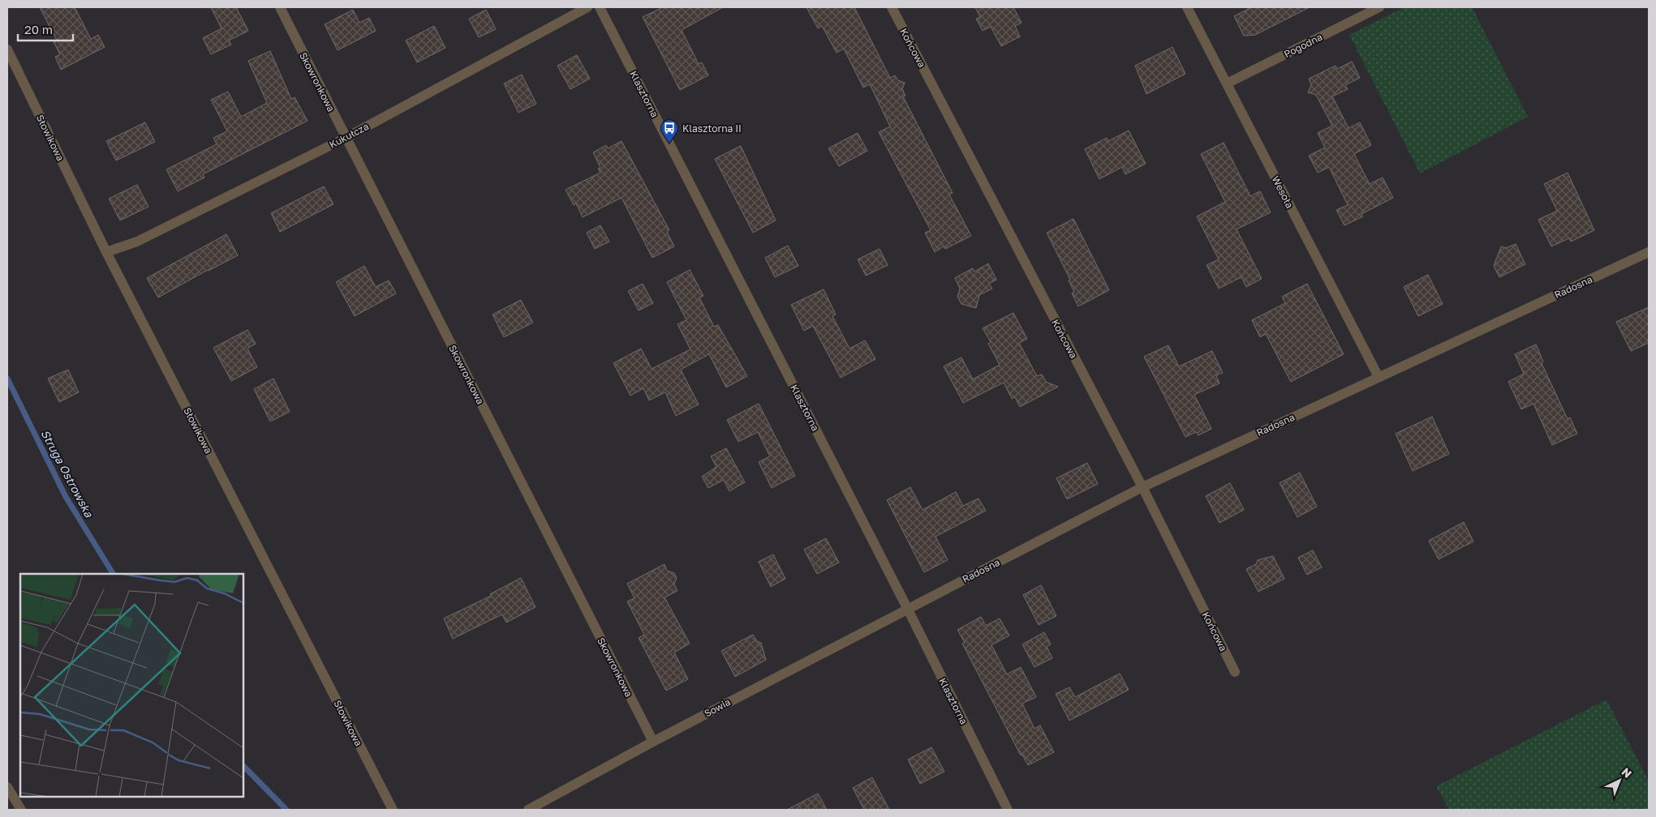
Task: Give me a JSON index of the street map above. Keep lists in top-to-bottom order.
{
  "streets": {
    "street": [
      "Pogodna",
      "Końcowa",
      "Skowronkowa",
      "Klasztorna",
      "Kukułcza",
      "Słowikowa",
      "Wesoła",
      "Radosna",
      "Sowia"
    ]
  },
  "crossings": [
    ["Pogodna", "Wesoła"],
    ["Końcowa", "Radosna"],
    ["Skowronkowa", "Kukułcza"],
    ["Skowronkowa", "Sowia"],
    ["Klasztorna", "Radosna"],
    ["Klasztorna", "Sowia"],
    ["Kukułcza", "Słowikowa"],
    ["Wesoła", "Radosna"],
    ["Radosna", "Sowia"]
  ],
  "water": ["Struga Ostrowska"],
  "places": {
    "bus stop": ["Klasztorna II"]
  },
  "scale_bar": "20 m",
  "north": "top right"
}
